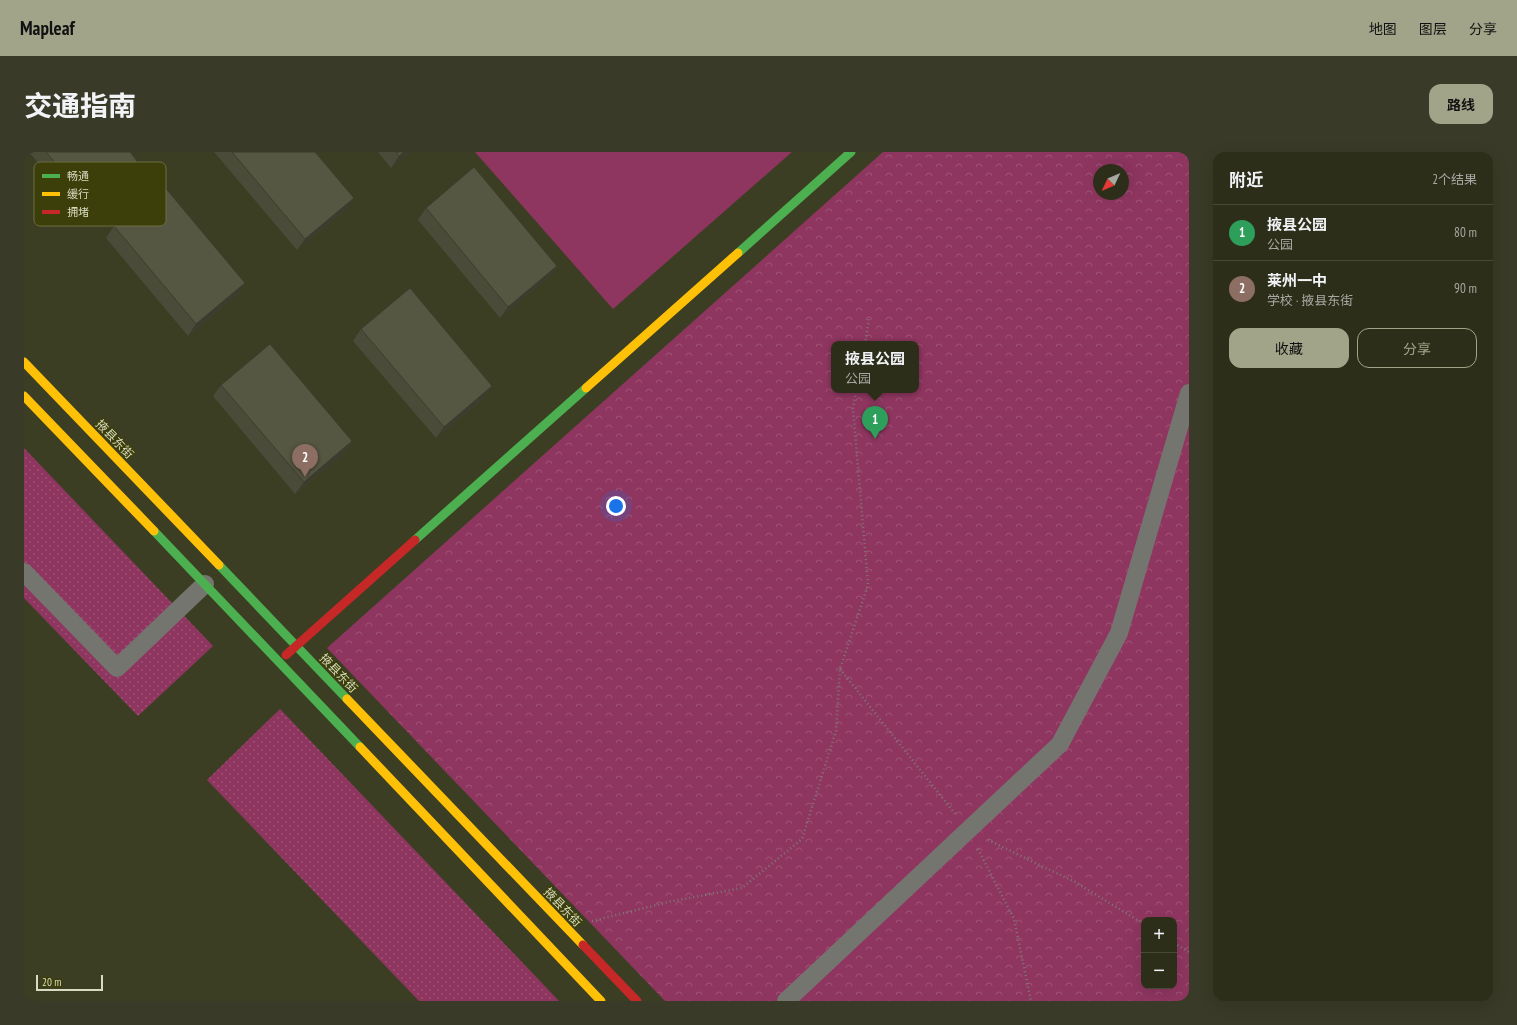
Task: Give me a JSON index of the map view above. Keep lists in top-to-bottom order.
{
  "streets": {
    "main road": ["掖县东街"]
  },
  "legend": ["畅通", "缓行", "拥堵"],
  "scale_bar": "20 m",
  "north": "bottom left",
  "page": {
    "header": "Mapleaf",
    "nav": ["地图", "图层", "分享"],
    "title": "交通指南",
    "buttons": [
      "路线",
      ["收藏", "分享"]
    ],
    "heading": ["附近", "2个结果"],
    "list": [
      {
        "mark": "1",
        "name": "掖县公园",
        "note": "公园",
        "value": "80 m"
      },
      {
        "mark": "2",
        "name": "莱州一中",
        "note": "学校 · 掖县东街",
        "value": "90 m"
      }
    ],
    "popup": ["掖县公园", "公园"],
    "pins": ["1", "2"],
    "map_buttons": ["+", "−"],
    "scale": "20 m"
  }
}
